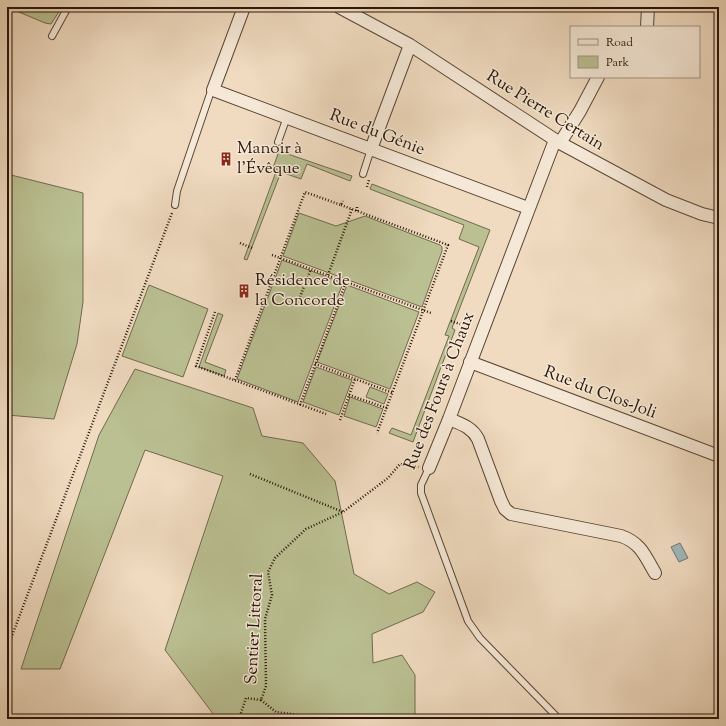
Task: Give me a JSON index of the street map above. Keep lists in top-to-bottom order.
{
  "streets": {
    "street": [
      "Rue Pierre Certain",
      "Rue du Génie",
      "Rue des Fours à Chaux",
      "Rue du Clos-Joli"
    ],
    "path": ["Sentier Littoral"]
  },
  "crossings": [
    ["Rue Pierre Certain", "Rue des Fours à Chaux"],
    ["Rue du Génie", "Rue des Fours à Chaux"],
    ["Rue des Fours à Chaux", "Rue du Clos-Joli"],
    ["Rue des Fours à Chaux", "Sentier Littoral"]
  ],
  "places": {
    "building": ["Manoir à l'Évêque", "Résidence de la Concorde"]
  },
  "legend": ["Road", "Park"]
}
